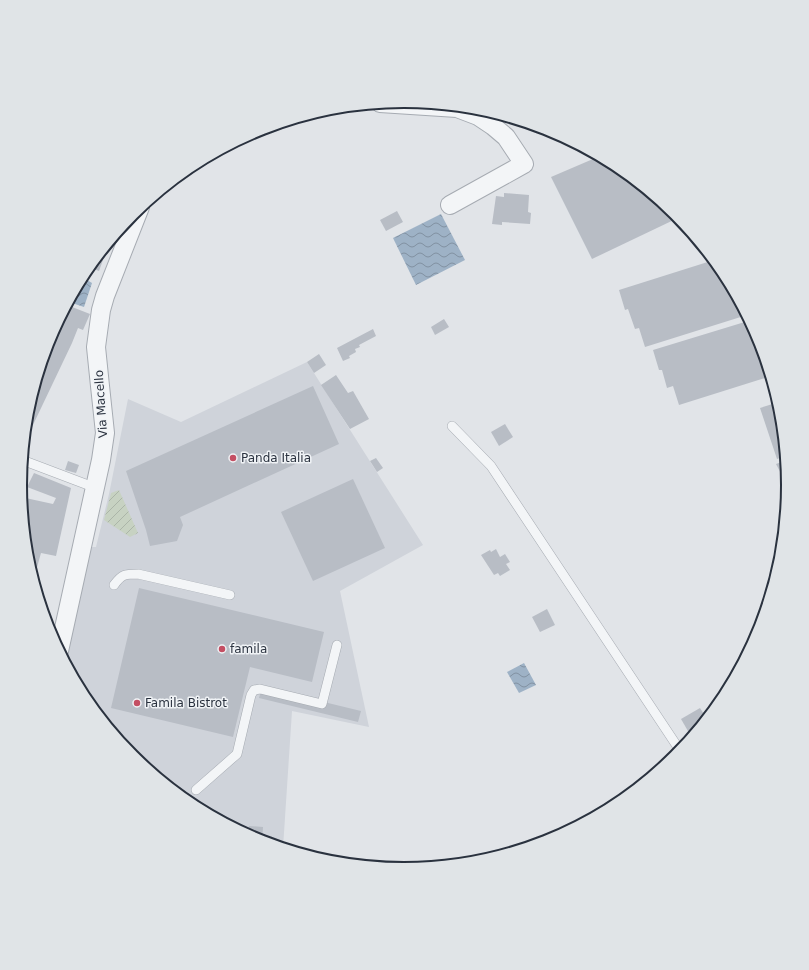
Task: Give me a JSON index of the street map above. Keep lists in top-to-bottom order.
{
  "streets": {
    "street": ["Via Macello"]
  },
  "places": ["Panda Italia", "famila", "Famila Bistrot"]
}
